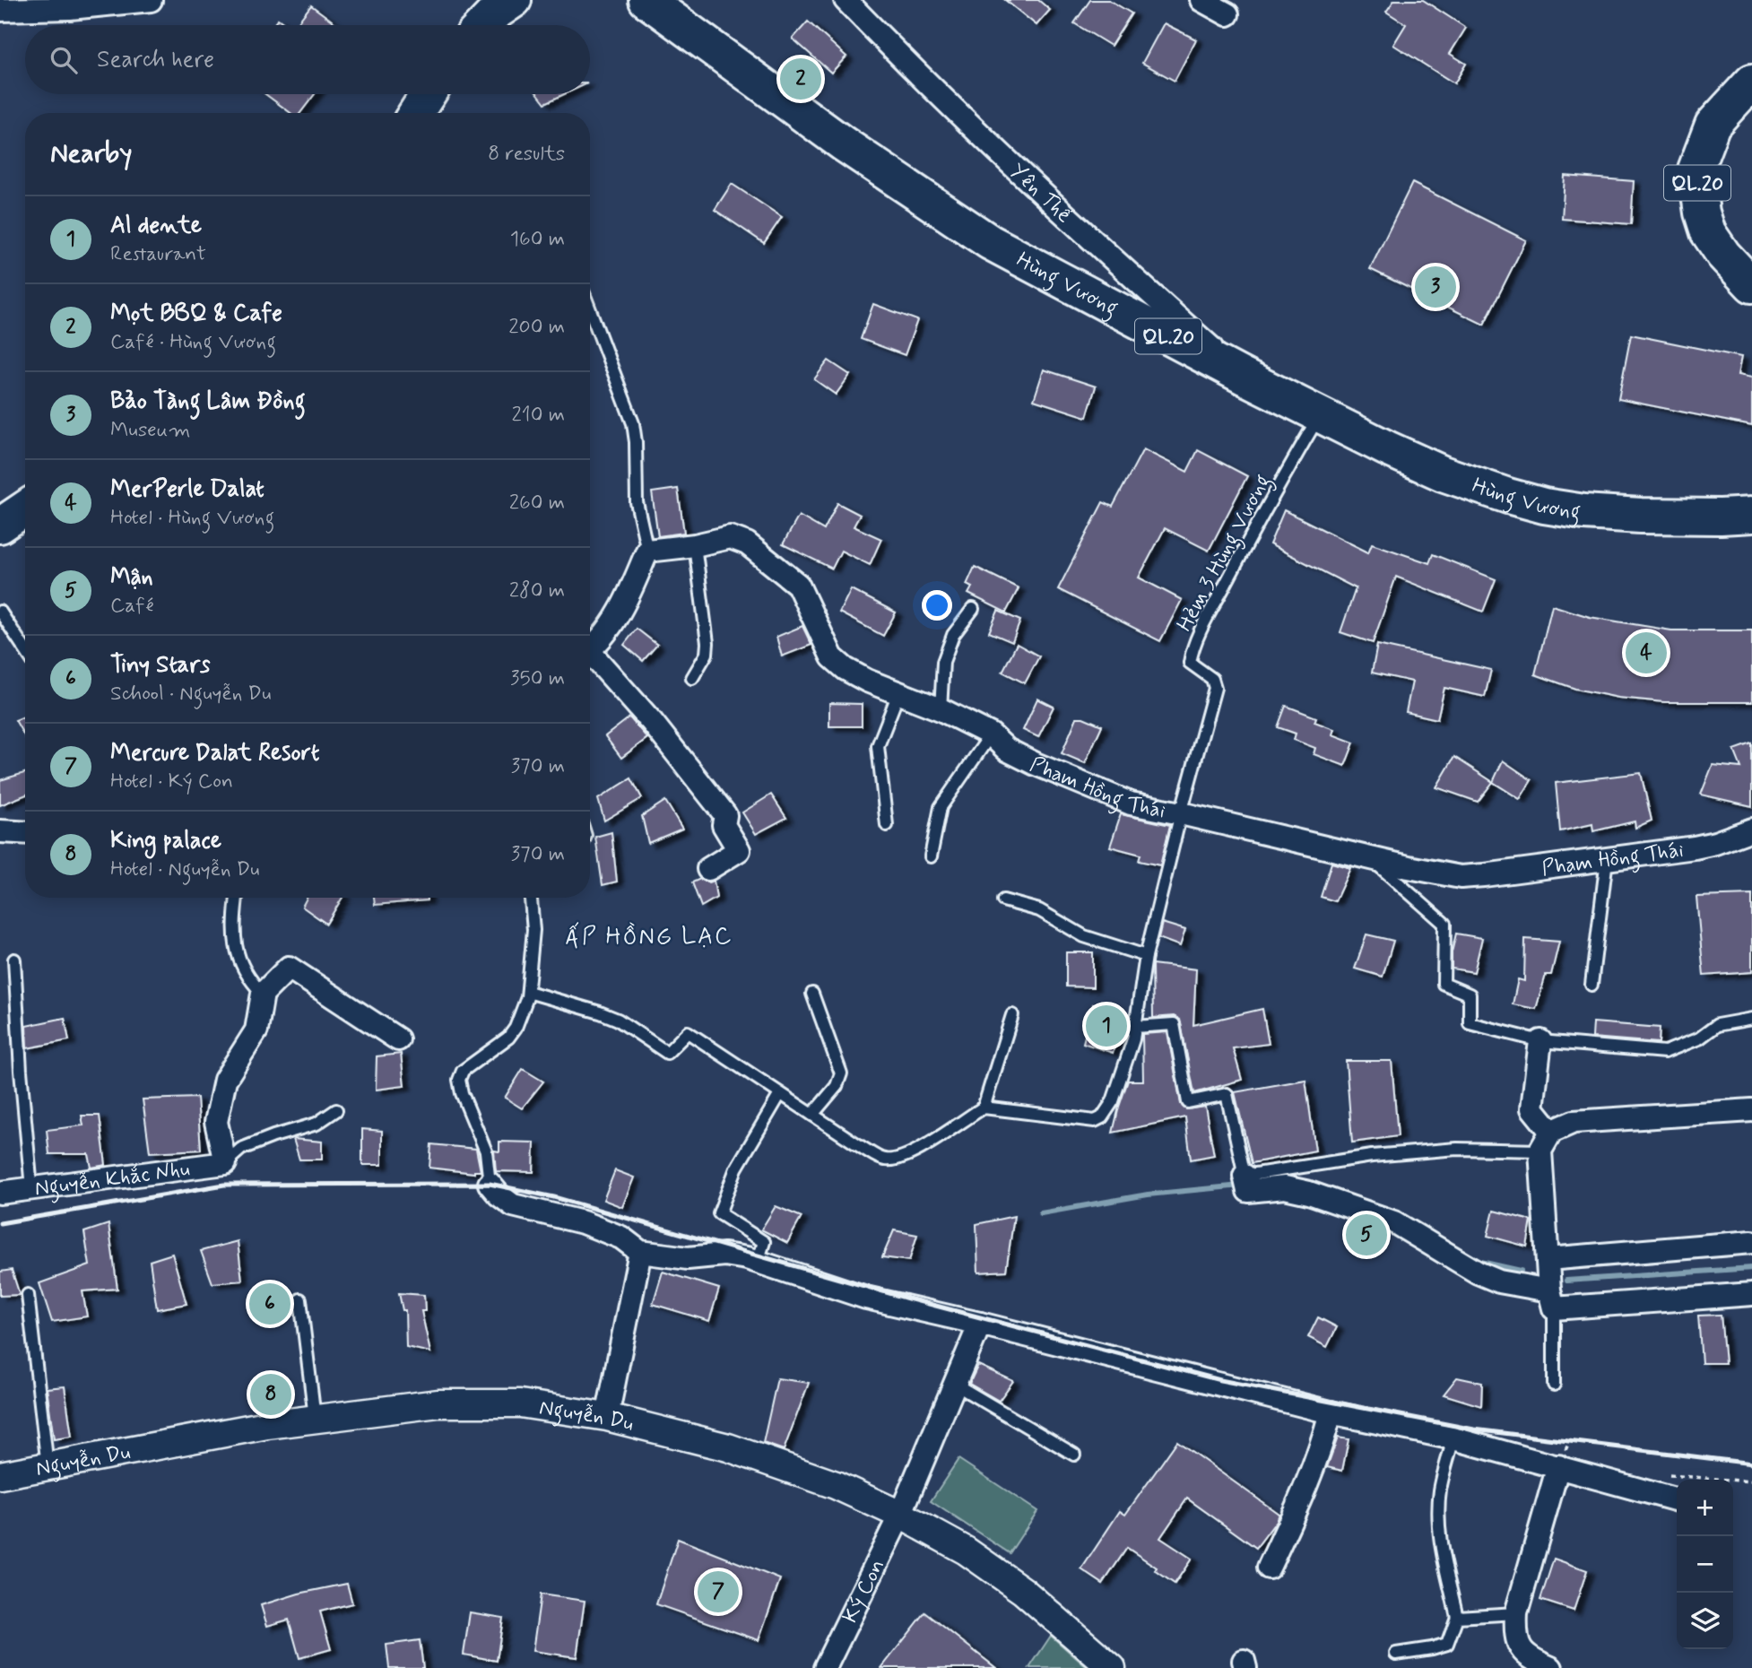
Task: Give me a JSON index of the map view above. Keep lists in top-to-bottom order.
{
  "streets": {
    "highway": ["QL.20", "Hùng Vương"],
    "street": [
      "Yên Thế",
      "Phạm Hồng Thái",
      "Nguyễn Khắc Nhu",
      "Nguyễn Du",
      "Ký Con"
    ],
    "lane": ["Hẻm 3 Hùng Vương"]
  },
  "crossings": [
    ["Yên Thế", "Hùng Vương"],
    ["Hùng Vương", "Hẻm 3 Hùng Vương"],
    ["Hẻm 3 Hùng Vương", "Phạm Hồng Thái"],
    ["Nguyễn Du", "Ký Con"]
  ],
  "districts": ["ẤP HỒNG LẠC"],
  "page": {
    "search": "Search here",
    "pins": [
      "2",
      "3",
      "4",
      "1",
      "5",
      "6",
      "8",
      "7"
    ],
    "heading": ["Nearby", "8 results"],
    "list": [
      {
        "mark": "1",
        "name": "Al dente",
        "note": "Restaurant",
        "value": "160 m"
      },
      {
        "mark": "2",
        "name": "Mọt BBQ & Cafe",
        "note": "Café · Hùng Vương",
        "value": "200 m"
      },
      {
        "mark": "3",
        "name": "Bảo Tàng Lâm Đồng",
        "note": "Museum",
        "value": "210 m"
      },
      {
        "mark": "4",
        "name": "MerPerle Dalat",
        "note": "Hotel · Hùng Vương",
        "value": "260 m"
      },
      {
        "mark": "5",
        "name": "Mận",
        "note": "Café",
        "value": "280 m"
      },
      {
        "mark": "6",
        "name": "Tiny Stars",
        "note": "School · Nguyễn Du",
        "value": "350 m"
      },
      {
        "mark": "7",
        "name": "Mercure Dalat Resort",
        "note": "Hotel · Ký Con",
        "value": "370 m"
      },
      {
        "mark": "8",
        "name": "King palace",
        "note": "Hotel · Nguyễn Du",
        "value": "370 m"
      }
    ],
    "map_buttons": ["+", "−"]
  }
}
